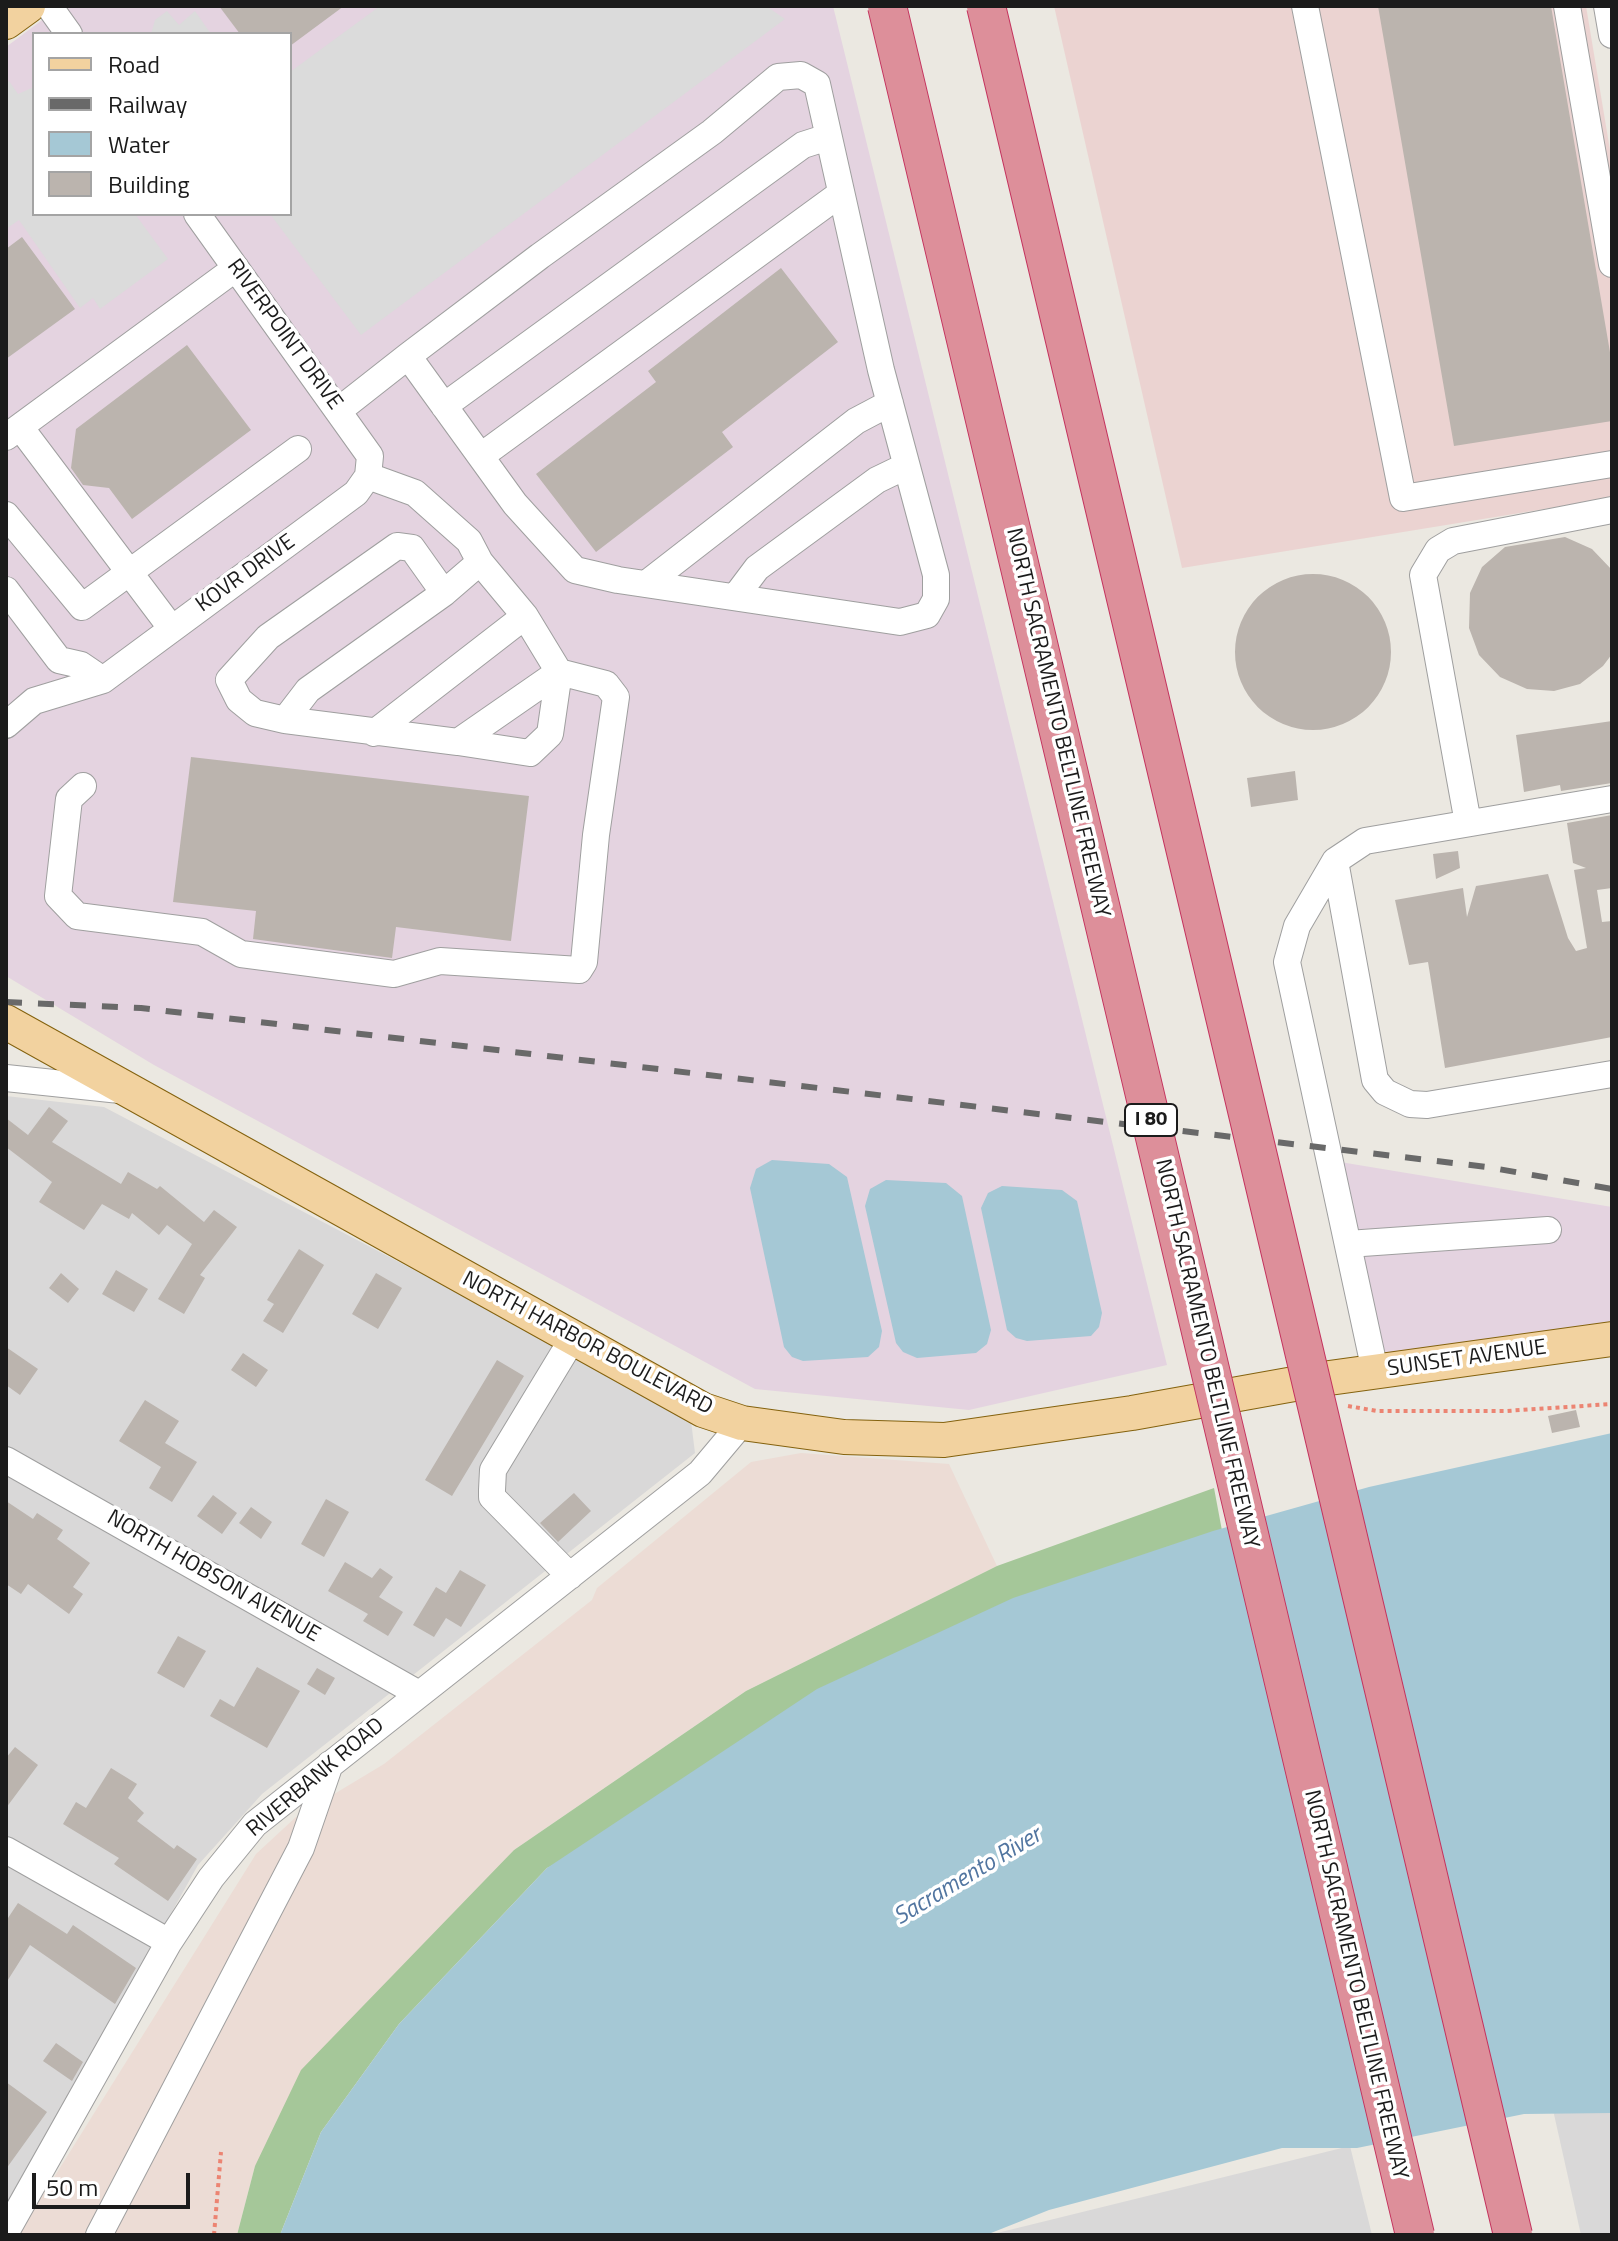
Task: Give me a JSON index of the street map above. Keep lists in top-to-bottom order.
{
  "streets": {
    "highway": ["NORTH SACRAMENTO BELTLINE FREEWAY", "I 80"],
    "main road": ["NORTH HARBOR BOULEVARD", "SUNSET AVENUE"],
    "street": [
      "RIVERPOINT DRIVE",
      "KOVR DRIVE",
      "NORTH HOBSON AVENUE",
      "RIVERBANK ROAD"
    ]
  },
  "crossings": [
    ["RIVERPOINT DRIVE", "KOVR DRIVE"],
    ["NORTH HARBOR BOULEVARD", "SUNSET AVENUE"],
    ["NORTH HARBOR BOULEVARD", "RIVERBANK ROAD"],
    ["NORTH HOBSON AVENUE", "RIVERBANK ROAD"]
  ],
  "water": ["Sacramento River"],
  "legend": [
    "Road",
    "Railway",
    "Water",
    "Building"
  ],
  "scale_bar": "50 m"
}
